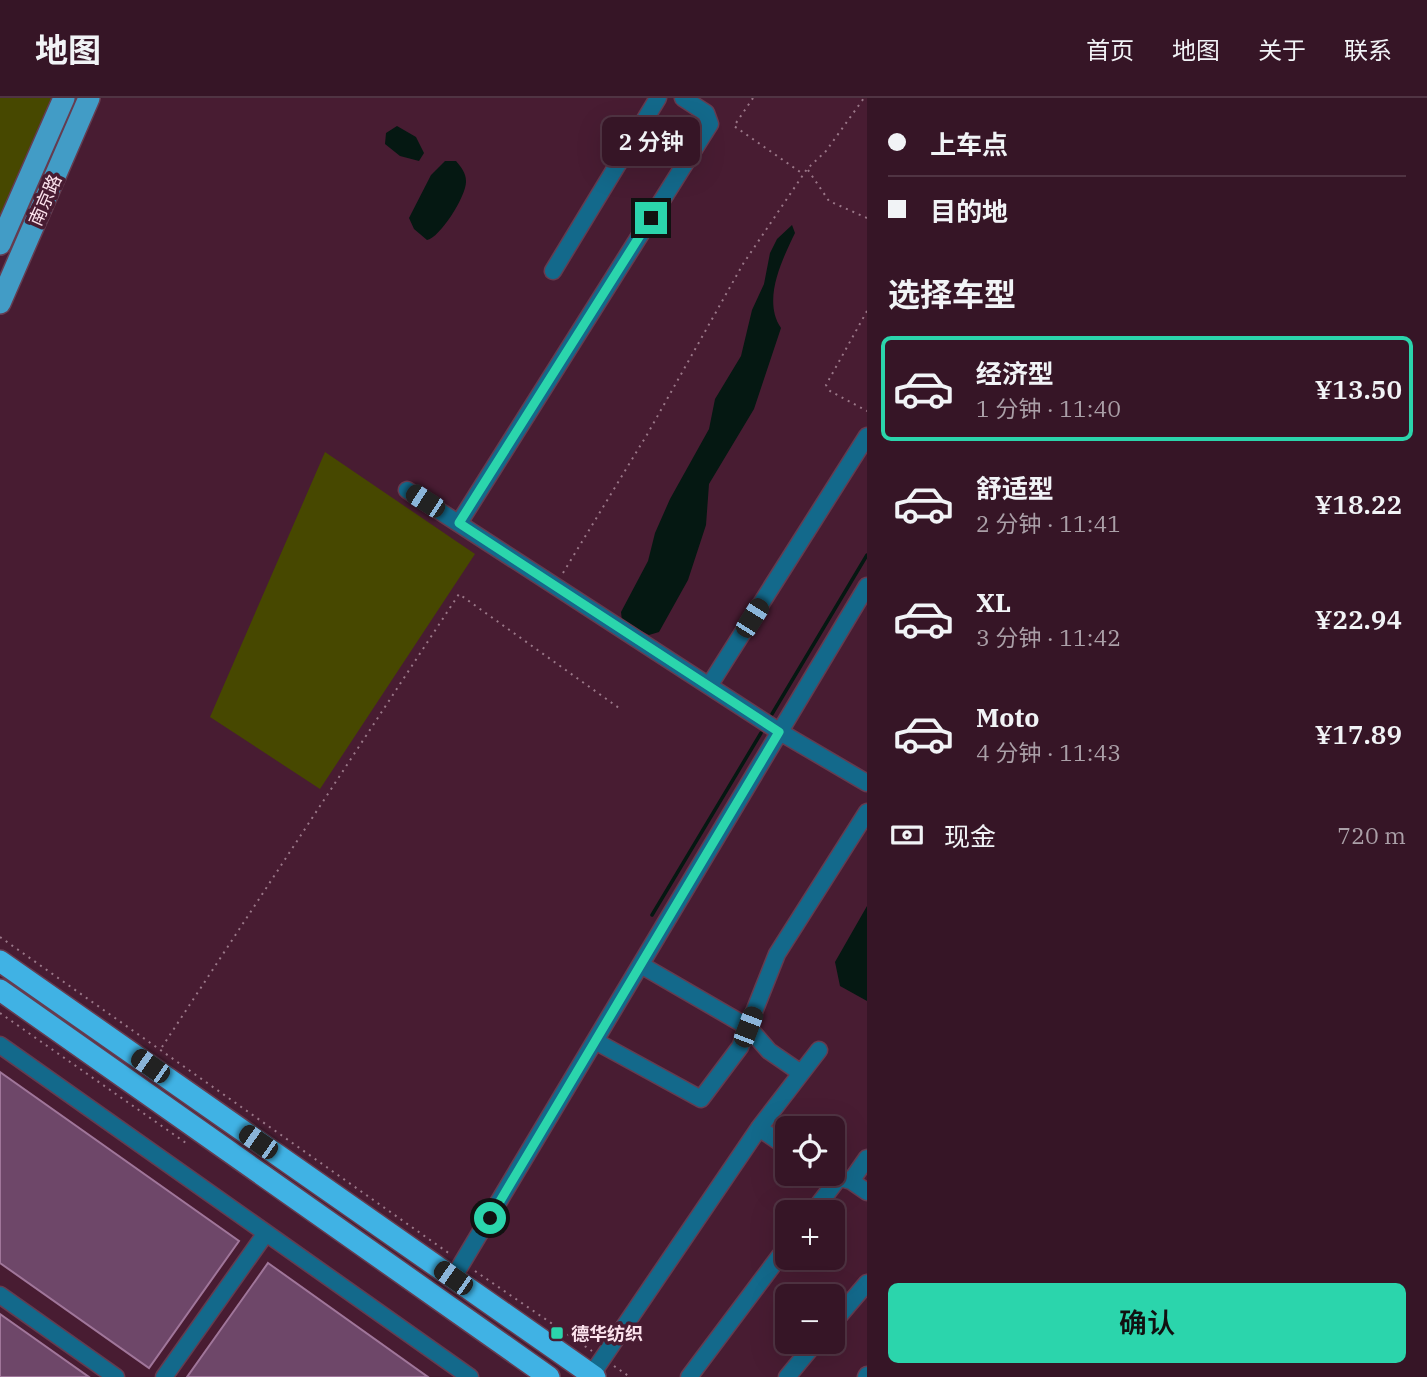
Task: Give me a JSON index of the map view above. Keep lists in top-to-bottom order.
{
  "streets": {
    "main road": ["南京路"]
  },
  "places": {
    "transit": ["德华纺织"]
  },
  "page": {
    "header": "地图",
    "nav": [
      "首页",
      "地图",
      "关于",
      "联系"
    ],
    "banner": ["上车点", "目的地"],
    "bubble": "2 分钟",
    "heading": "选择车型",
    "list": [
      {
        "name": "经济型",
        "note": "1 分钟 · 11:40",
        "value": "¥13.50"
      },
      {
        "name": "舒适型",
        "note": "2 分钟 · 11:41",
        "value": "¥18.22"
      },
      {
        "name": "XL",
        "note": "3 分钟 · 11:42",
        "value": "¥22.94"
      },
      {
        "name": "Moto",
        "note": "4 分钟 · 11:43",
        "value": "¥17.89"
      }
    ],
    "pay": ["现金", "720 m"],
    "map_buttons": ["+", "−"],
    "buttons": "确认"
  }
}
